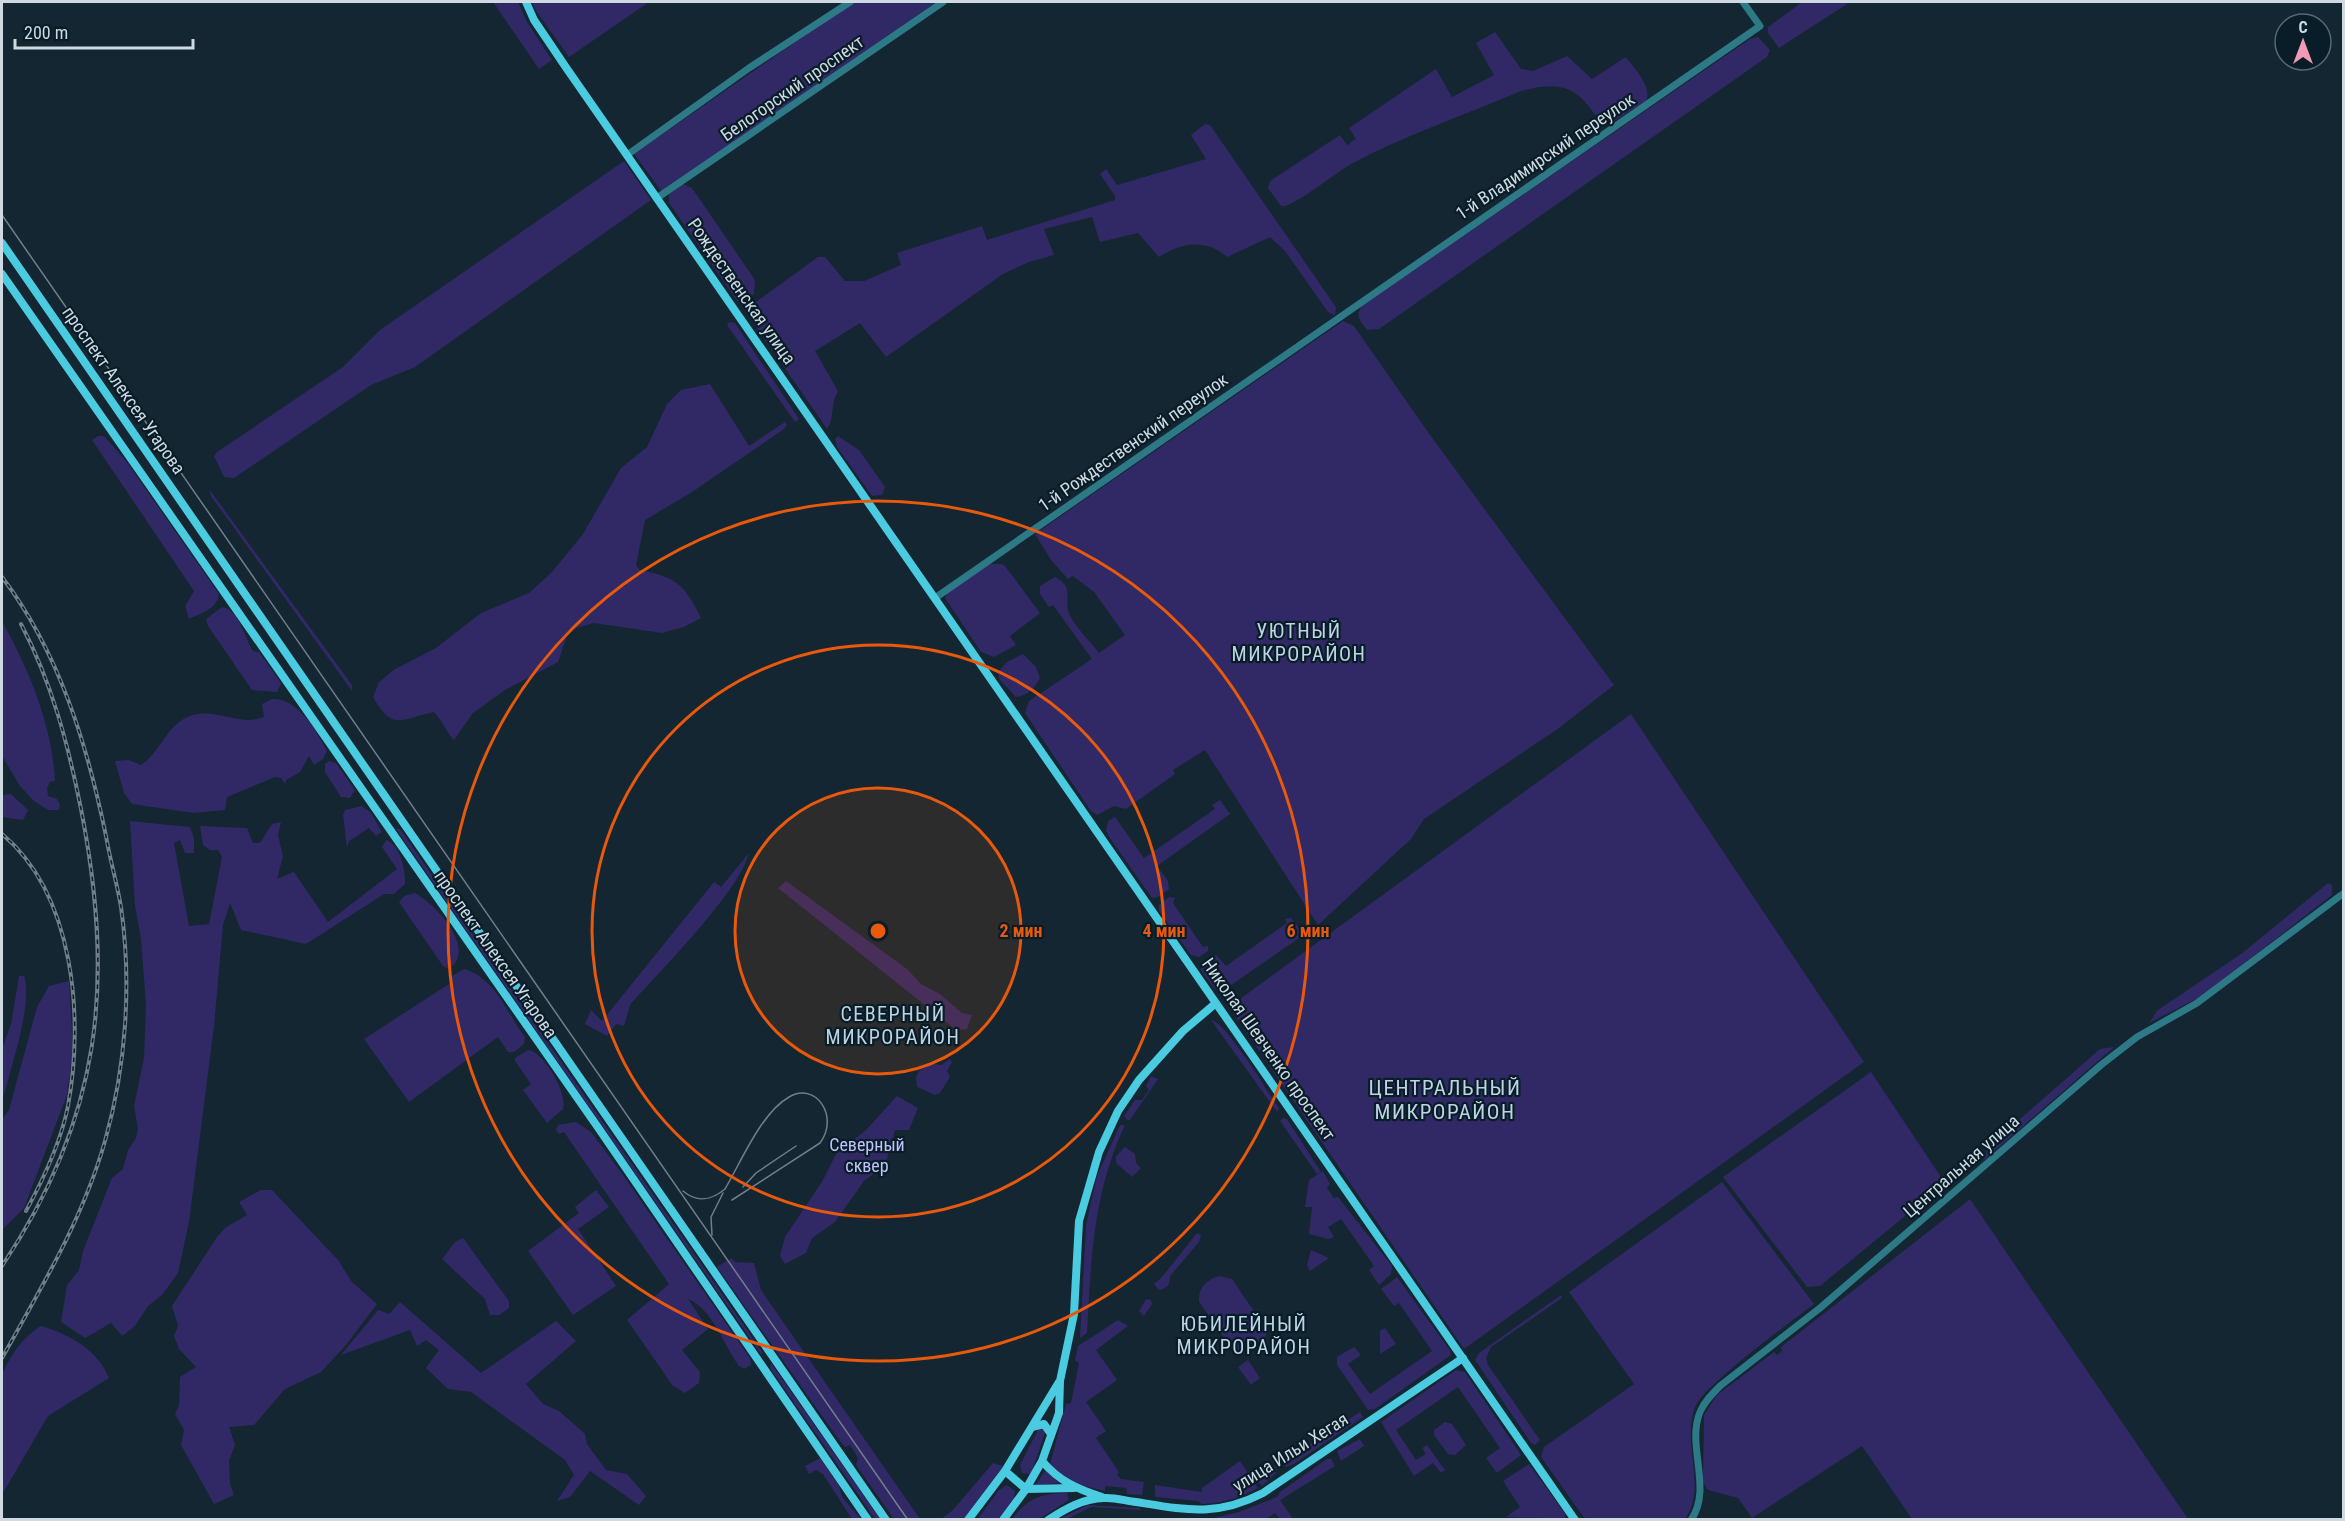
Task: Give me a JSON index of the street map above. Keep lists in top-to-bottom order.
{
  "streets": {
    "main road": [
      "Рождественская улица",
      "проспект Алексея Угарова",
      "Николая Шевченко проспект",
      "улица Ильи Хегая"
    ],
    "street": [
      "Белогорский проспект",
      "1-й Владимирский переулок",
      "1-й Рождественский переулок",
      "Центральная улица"
    ]
  },
  "crossings": [
    ["Белогорский проспект", "Рождественская улица"],
    ["1-й Владимирский переулок", "1-й Рождественский переулок"],
    ["Рождественская улица", "1-й Рождественский переулок"],
    ["Рождественская улица", "Николая Шевченко проспект"],
    ["1-й Рождественский переулок", "Николая Шевченко проспект"],
    ["Николая Шевченко проспект", "улица Ильи Хегая"]
  ],
  "districts": [
    "УЮТНЫЙ МИКРОРАЙОН",
    "СЕВЕРНЫЙ МИКРОРАЙОН",
    "ЦЕНТРАЛЬНЫЙ МИКРОРАЙОН",
    "ЮБИЛЕЙНЫЙ МИКРОРАЙОН"
  ],
  "parks": ["Северный сквер"],
  "scale_bar": "200 m",
  "north": "top",
  "rings": ["2 мин", "4 мин", "6 мин"]
}
